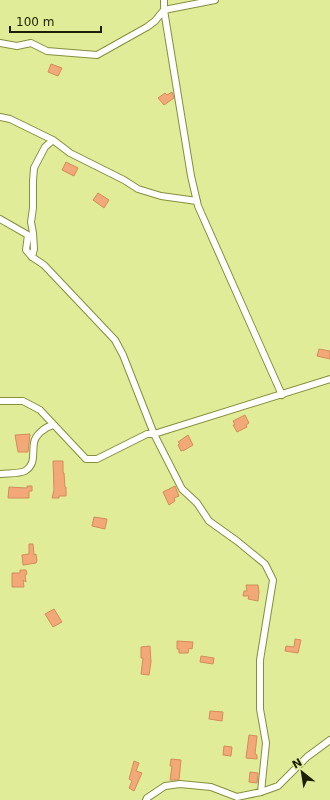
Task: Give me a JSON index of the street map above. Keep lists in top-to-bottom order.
{
  "scale_bar": "100 m",
  "north": "top left"
}
